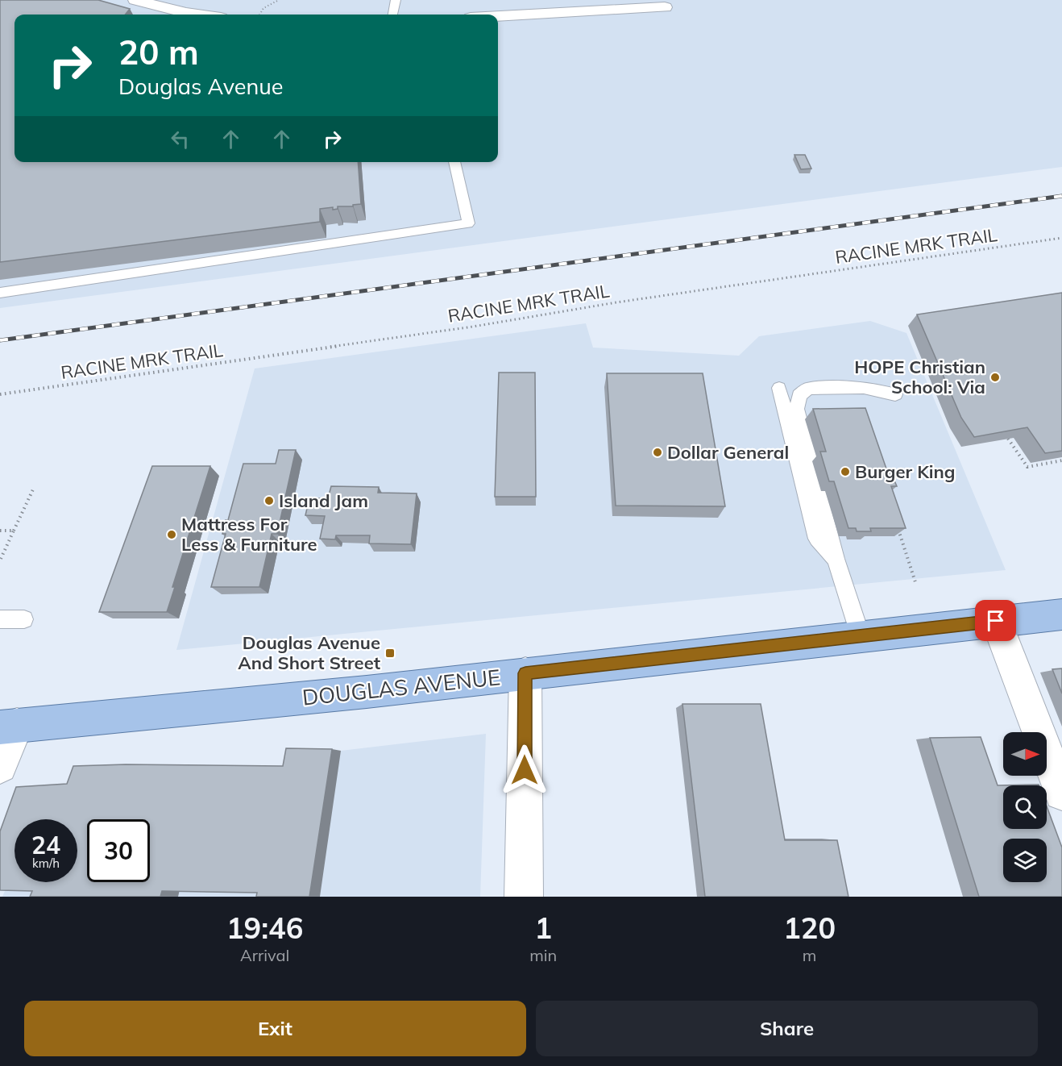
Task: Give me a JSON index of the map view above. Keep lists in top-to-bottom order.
{
  "streets": {
    "main road": ["DOUGLAS AVENUE"],
    "path": ["RACINE MRK TRAIL"]
  },
  "places": {
    "other": [
      "HOPE Christian School: Via",
      "Dollar General",
      "Burger King",
      "Island Jam",
      "Mattress For Less & Furniture"
    ],
    "transit": ["Douglas Avenue And Short Street"]
  },
  "north": "right",
  "page": {
    "turn": ["20 m", "Douglas Avenue"],
    "speed": "24 km/h",
    "limit": "30",
    "eta": [
      "19:46",
      "Arrival",
      "1",
      "min",
      "120",
      "m"
    ],
    "buttons": ["Exit", "Share"]
  }
}
